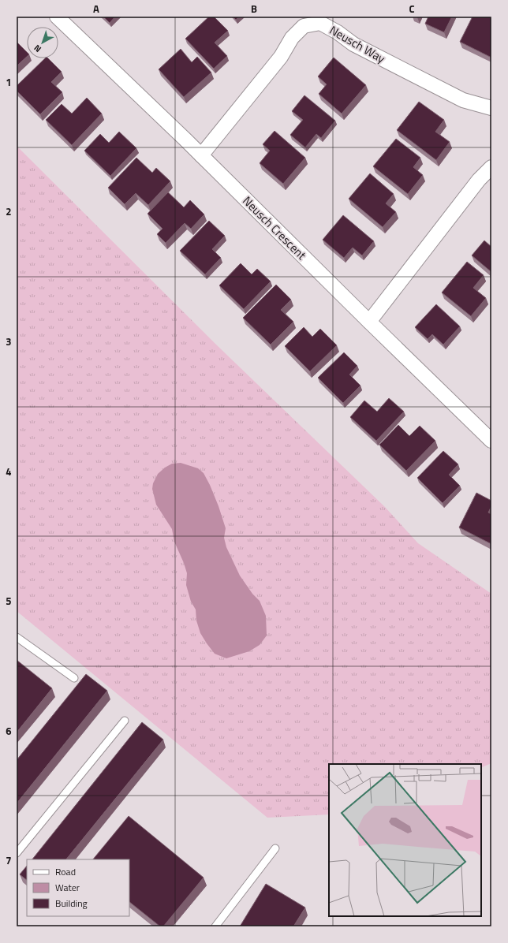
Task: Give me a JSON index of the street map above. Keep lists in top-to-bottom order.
{
  "streets": {
    "street": ["Neusch Way", "Neusch Crescent"]
  },
  "crossings": [
    ["Neusch Way", "Neusch Crescent"]
  ],
  "legend": ["Road", "Water", "Building"],
  "north": "bottom left",
  "grid": {
    "columns": ["A", "B", "C"],
    "rows": [
      "1",
      "2",
      "3",
      "4",
      "5",
      "6",
      "7"
    ]
  }
}
